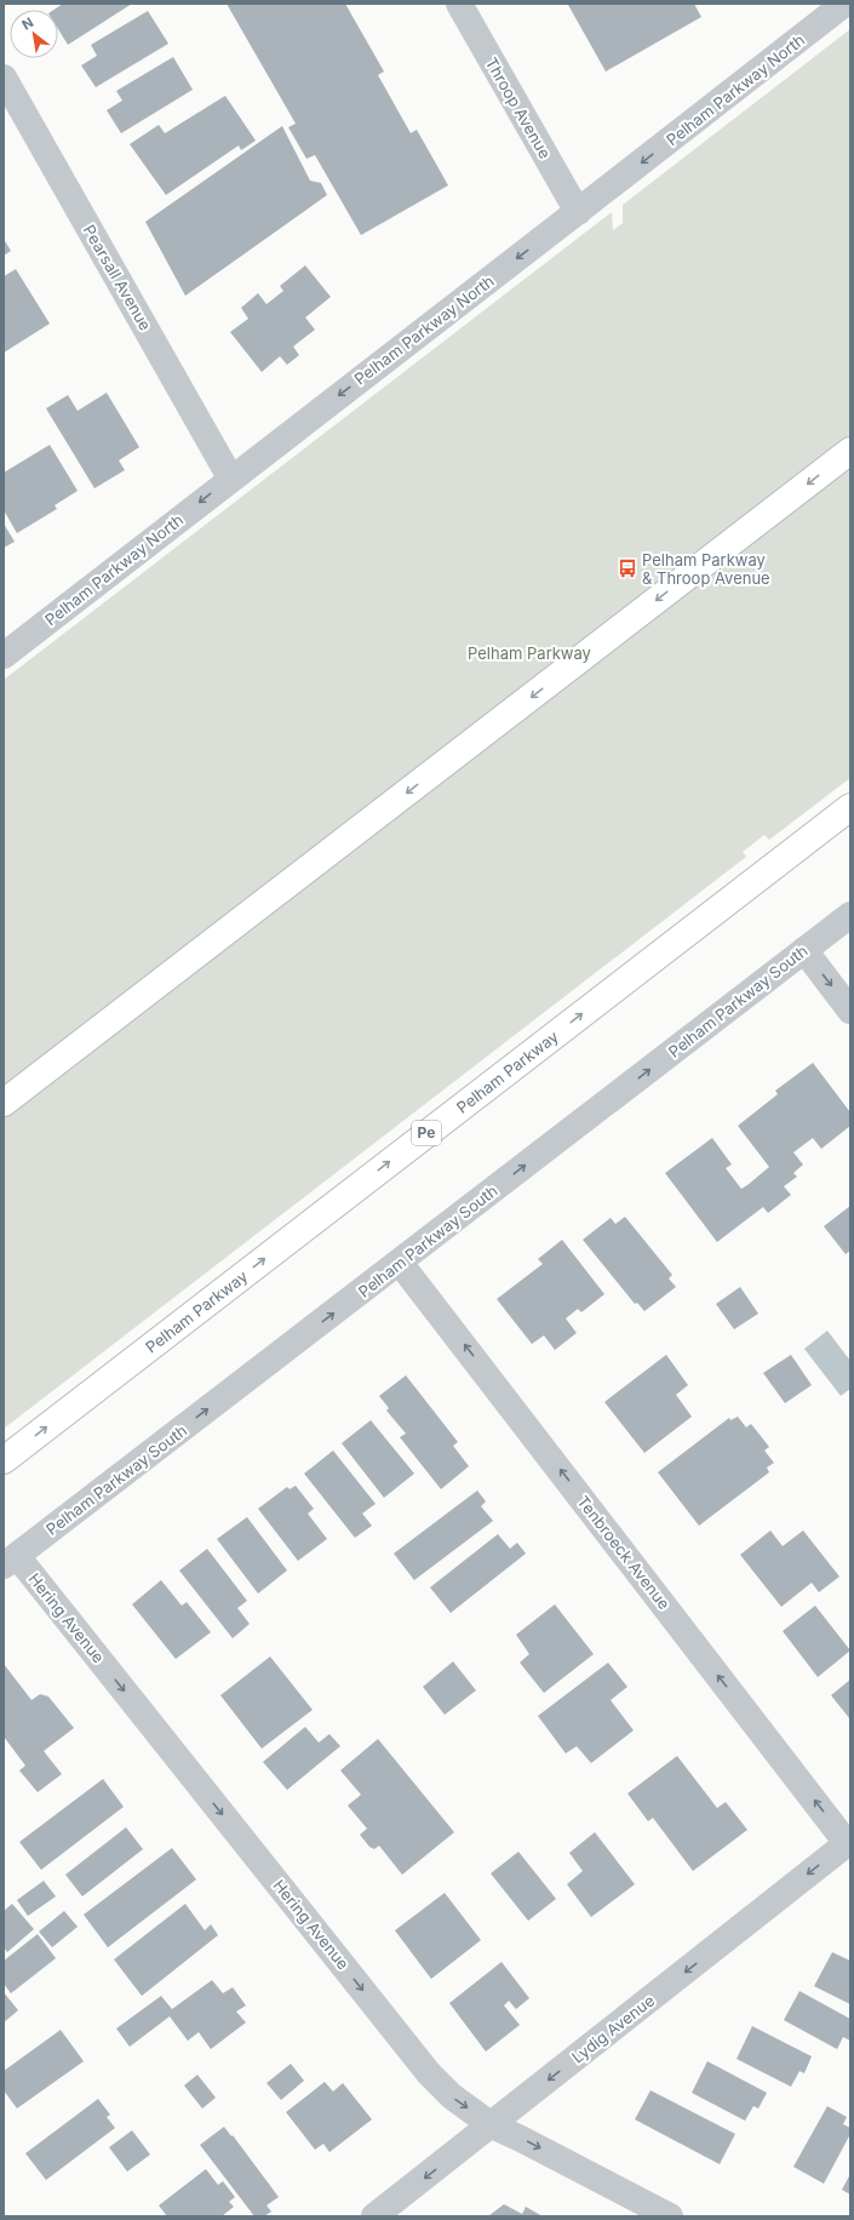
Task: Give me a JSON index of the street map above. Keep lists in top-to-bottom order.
{
  "streets": {
    "main road": ["Pelham Parkway", "Pe"],
    "street": [
      "Pelham Parkway North",
      "Throop Avenue",
      "Pearsall Avenue",
      "Pelham Parkway South",
      "Tenbroeck Avenue",
      "Hering Avenue",
      "Lydig Avenue"
    ]
  },
  "crossings": [
    ["Pelham Parkway North", "Throop Avenue"],
    ["Pelham Parkway North", "Pearsall Avenue"],
    ["Pelham Parkway South", "Tenbroeck Avenue"],
    ["Pelham Parkway South", "Hering Avenue"],
    ["Tenbroeck Avenue", "Lydig Avenue"],
    ["Hering Avenue", "Lydig Avenue"]
  ],
  "one_way": [
    "Pelham Parkway North",
    "Pelham Parkway South",
    "Pelham Parkway",
    "Tenbroeck Avenue",
    "Hering Avenue",
    "Lydig Avenue"
  ],
  "parks": ["Pelham Parkway"],
  "places": {
    "bus stop": ["Pelham Parkway & Throop Avenue"]
  },
  "north": "top left"
}
